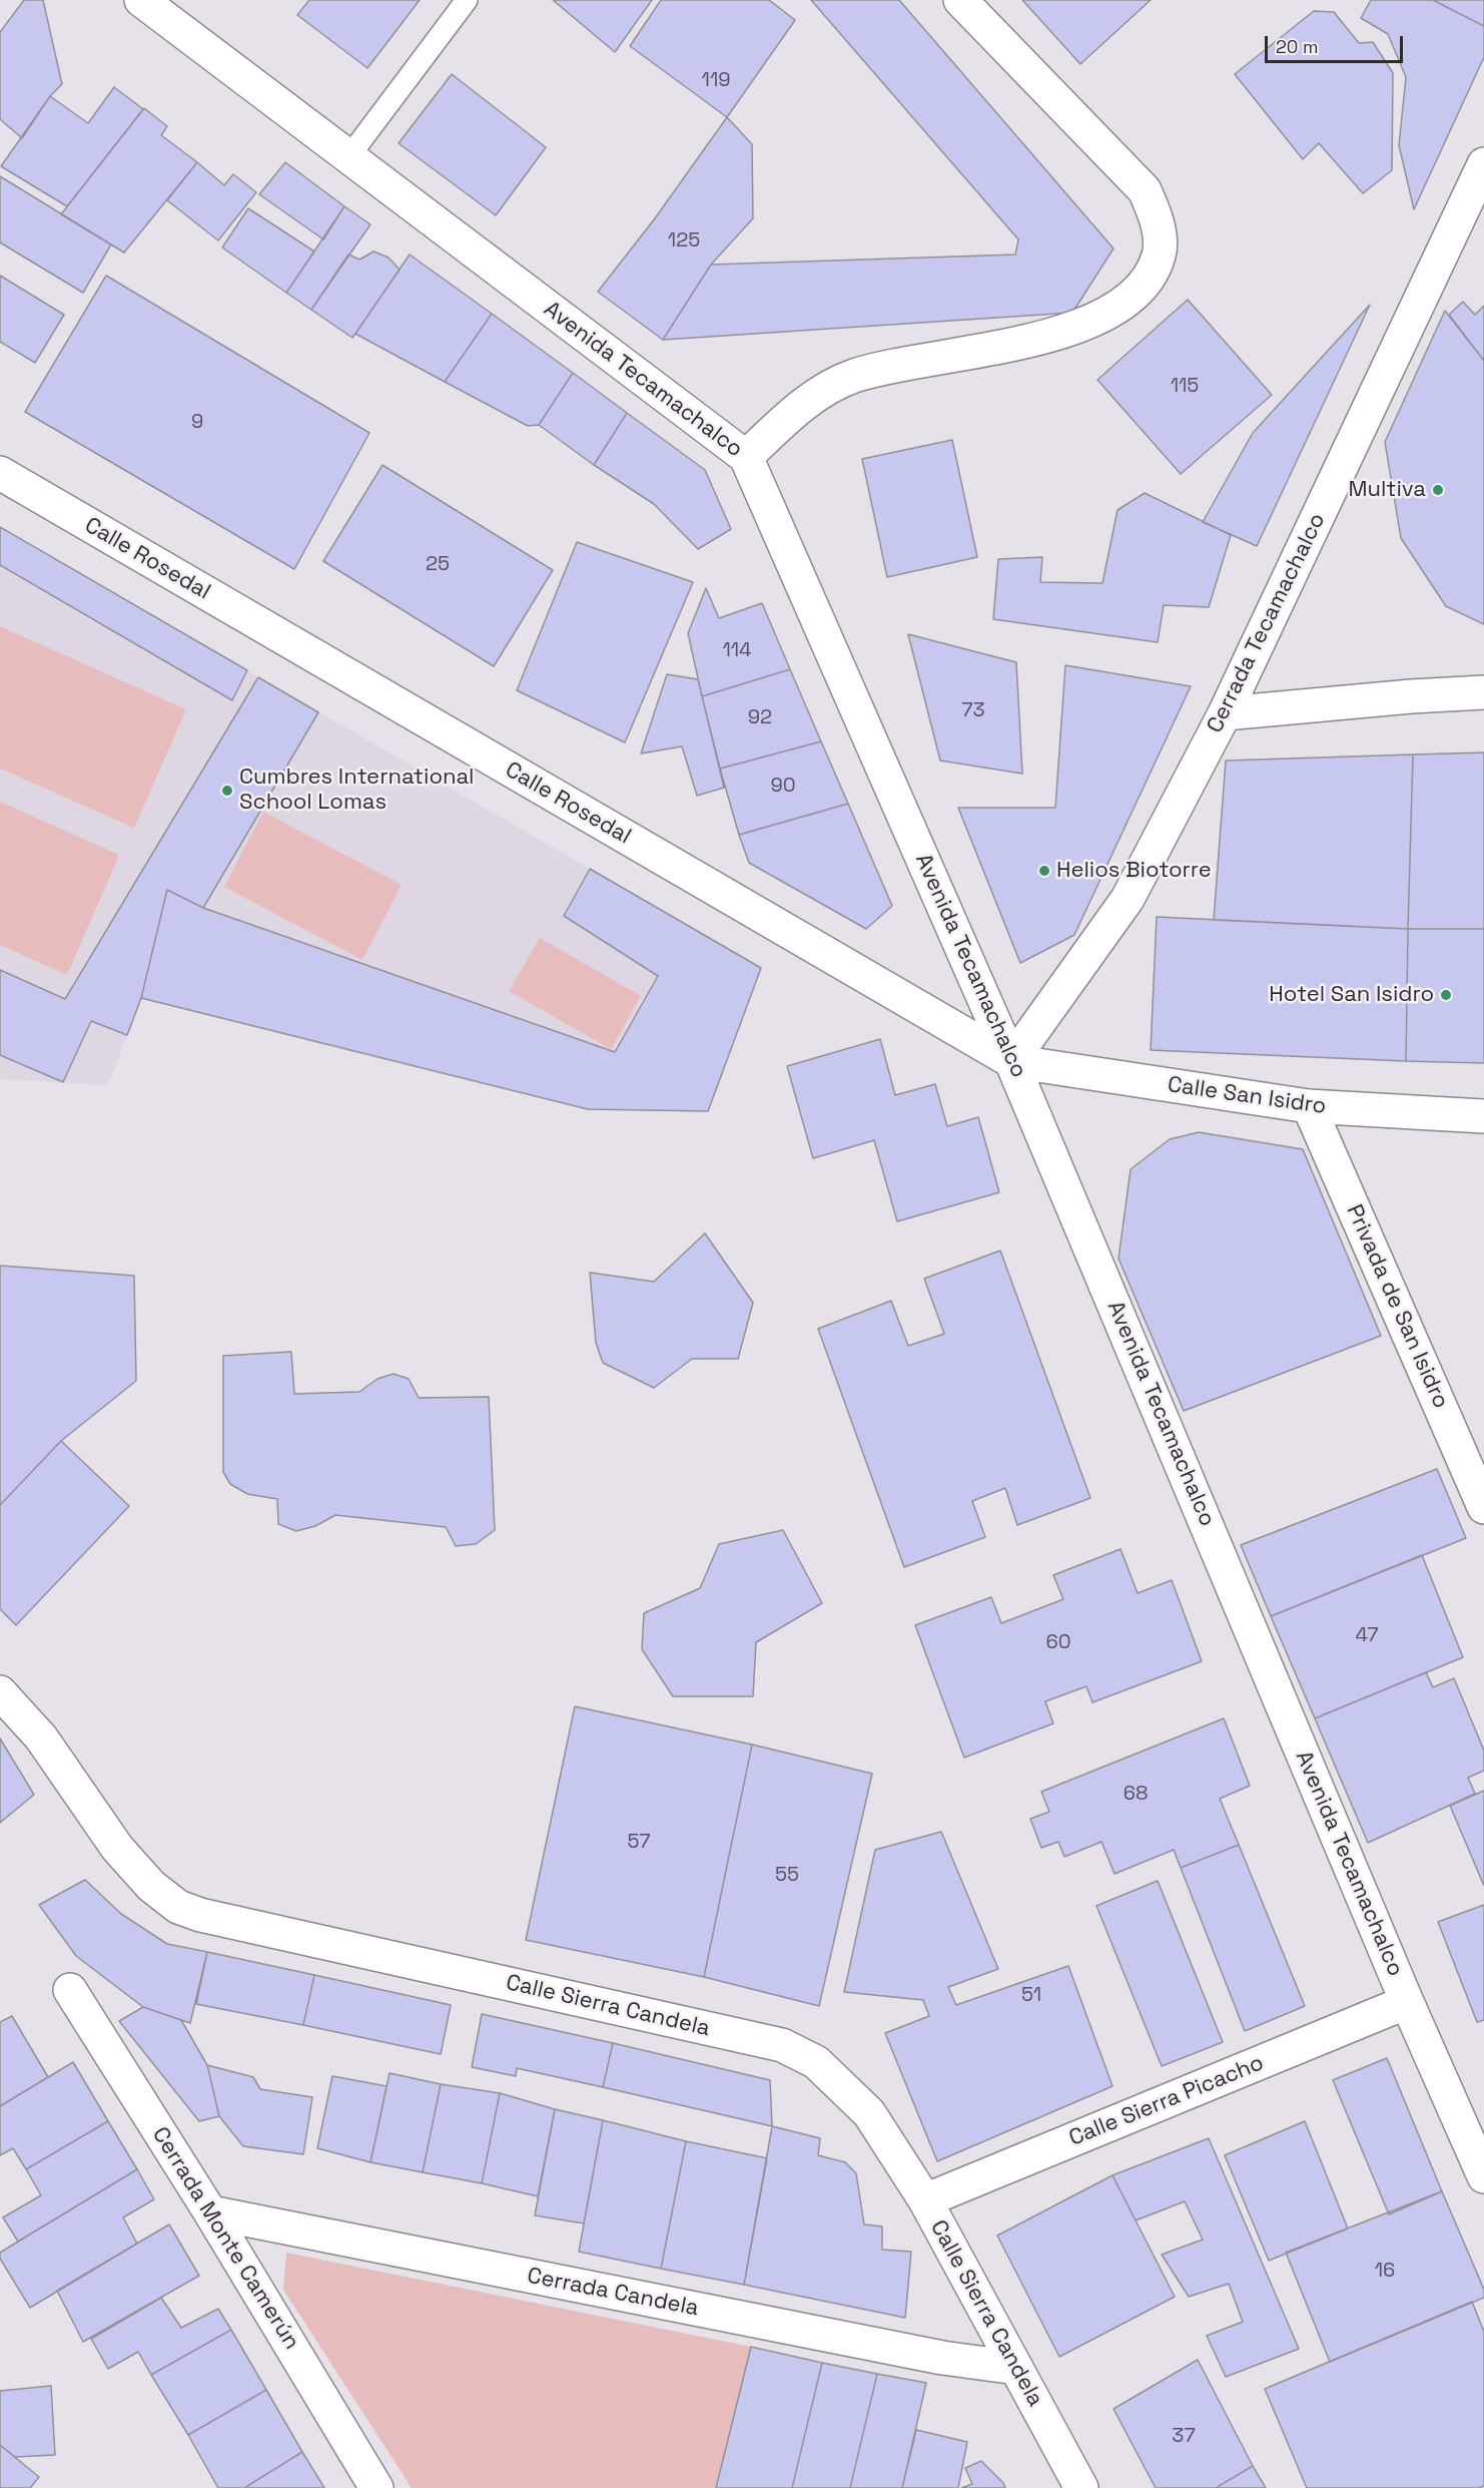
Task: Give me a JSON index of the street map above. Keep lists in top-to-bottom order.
{
  "streets": {
    "street": [
      "Avenida Tecamachalco",
      "Calle Rosedal",
      "Cerrada Tecamachalco",
      "Calle San Isidro",
      "Privada de San Isidro",
      "Calle Sierra Candela",
      "Calle Sierra Picacho",
      "Cerrada Monte Camerún",
      "Cerrada Candela"
    ]
  },
  "crossings": [
    ["Avenida Tecamachalco", "Calle Rosedal"],
    ["Avenida Tecamachalco", "Cerrada Tecamachalco"],
    ["Avenida Tecamachalco", "Calle San Isidro"],
    ["Avenida Tecamachalco", "Calle Sierra Picacho"],
    ["Calle Rosedal", "Cerrada Tecamachalco"],
    ["Calle Rosedal", "Calle San Isidro"],
    ["Cerrada Tecamachalco", "Calle San Isidro"],
    ["Calle San Isidro", "Privada de San Isidro"],
    ["Calle Sierra Candela", "Calle Sierra Picacho"],
    ["Calle Sierra Candela", "Cerrada Candela"],
    ["Cerrada Monte Camerún", "Cerrada Candela"]
  ],
  "places": [
    "Multiva",
    "Cumbres International School Lomas",
    "Helios Biotorre",
    "Hotel San Isidro"
  ],
  "house_numbers": [
    "119",
    "125",
    "115",
    "9",
    "25",
    "114",
    "73",
    "92",
    "90",
    "47",
    "60",
    "68",
    "57",
    "55",
    "51",
    "16",
    "37"
  ],
  "scale_bar": "20 m"
}
